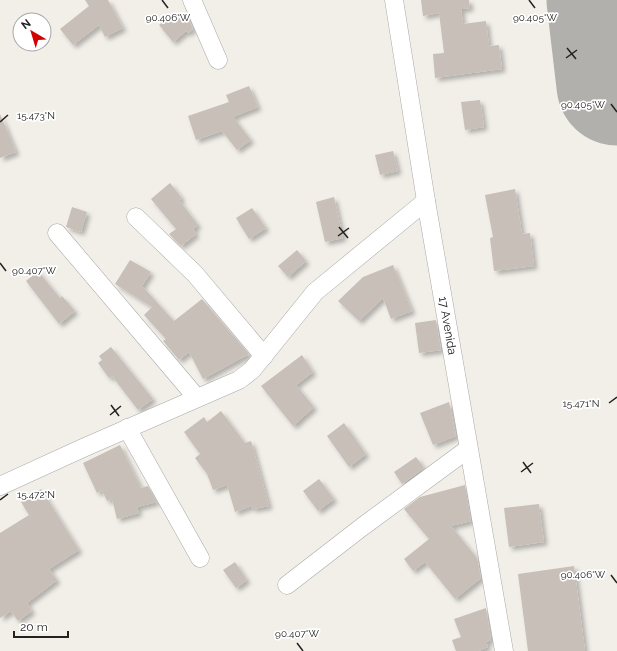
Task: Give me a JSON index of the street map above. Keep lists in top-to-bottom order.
{
  "streets": {
    "street": ["17 Avenida"]
  },
  "scale_bar": "20 m",
  "north": "top left",
  "coordinates": [
    "90.405°W",
    "90.406°W",
    "15.473°N",
    "90.407°W",
    "15.471°N",
    "15.472°N"
  ]
}
